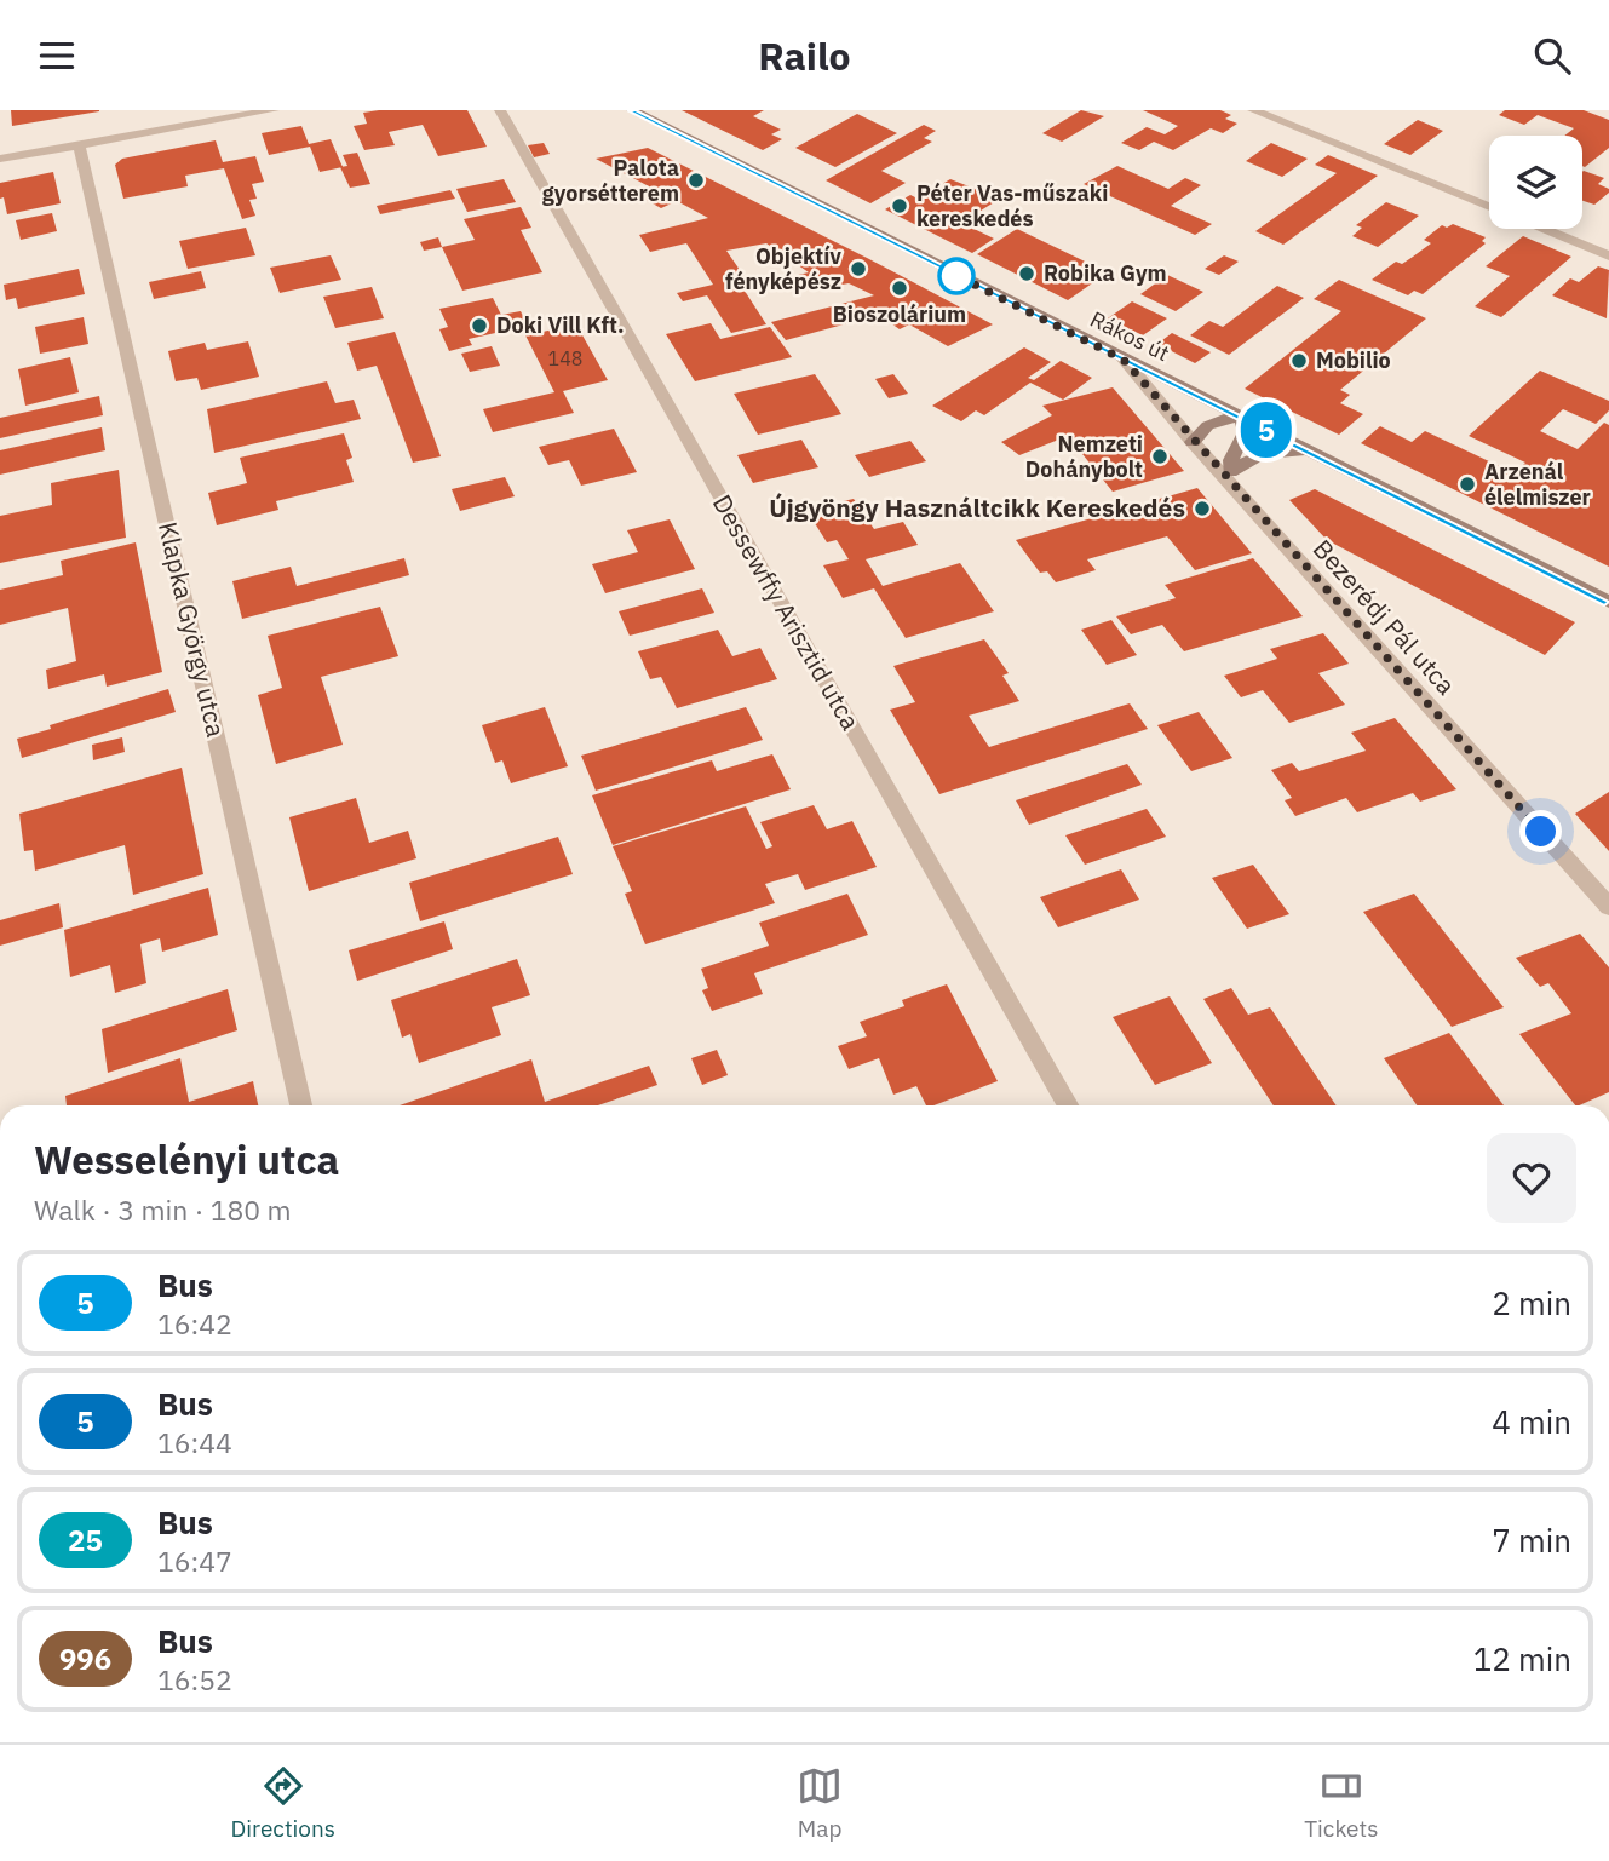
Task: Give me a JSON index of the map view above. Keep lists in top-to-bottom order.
{
  "streets": {
    "street": [
      "Rákos út",
      "Dessewffy Arisztid utca",
      "Bezerédj Pál utca",
      "Klapka György utca"
    ]
  },
  "crossings": [
    ["Rákos út", "Bezerédj Pál utca"]
  ],
  "places": [
    "Palota gyorsétterem",
    "Péter Vas-műszaki kereskedés",
    "Objektív fényképész",
    "Robika Gym",
    "Bioszolárium",
    "Doki Vill Kft.",
    "Mobilio",
    "Nemzeti Dohánybolt",
    "Arzenál élelmiszer",
    "Újgyöngy Használtcikk Kereskedés"
  ],
  "lines": ["bus line 5"],
  "house_numbers": ["148"],
  "page": {
    "header": "Railo",
    "on_map": "5",
    "heading": ["Wesselényi utca", "Walk · 3 min · 180 m"],
    "list": [
      {
        "mark": "5",
        "name": "Bus",
        "note": "16:42",
        "value": "2 min"
      },
      {
        "mark": "5",
        "name": "Bus",
        "note": "16:44",
        "value": "4 min"
      },
      {
        "mark": "25",
        "name": "Bus",
        "note": "16:47",
        "value": "7 min"
      },
      {
        "mark": "996",
        "name": "Bus",
        "note": "16:52",
        "value": "12 min"
      }
    ],
    "tabs": ["Directions", "Map", "Tickets"]
  }
}
